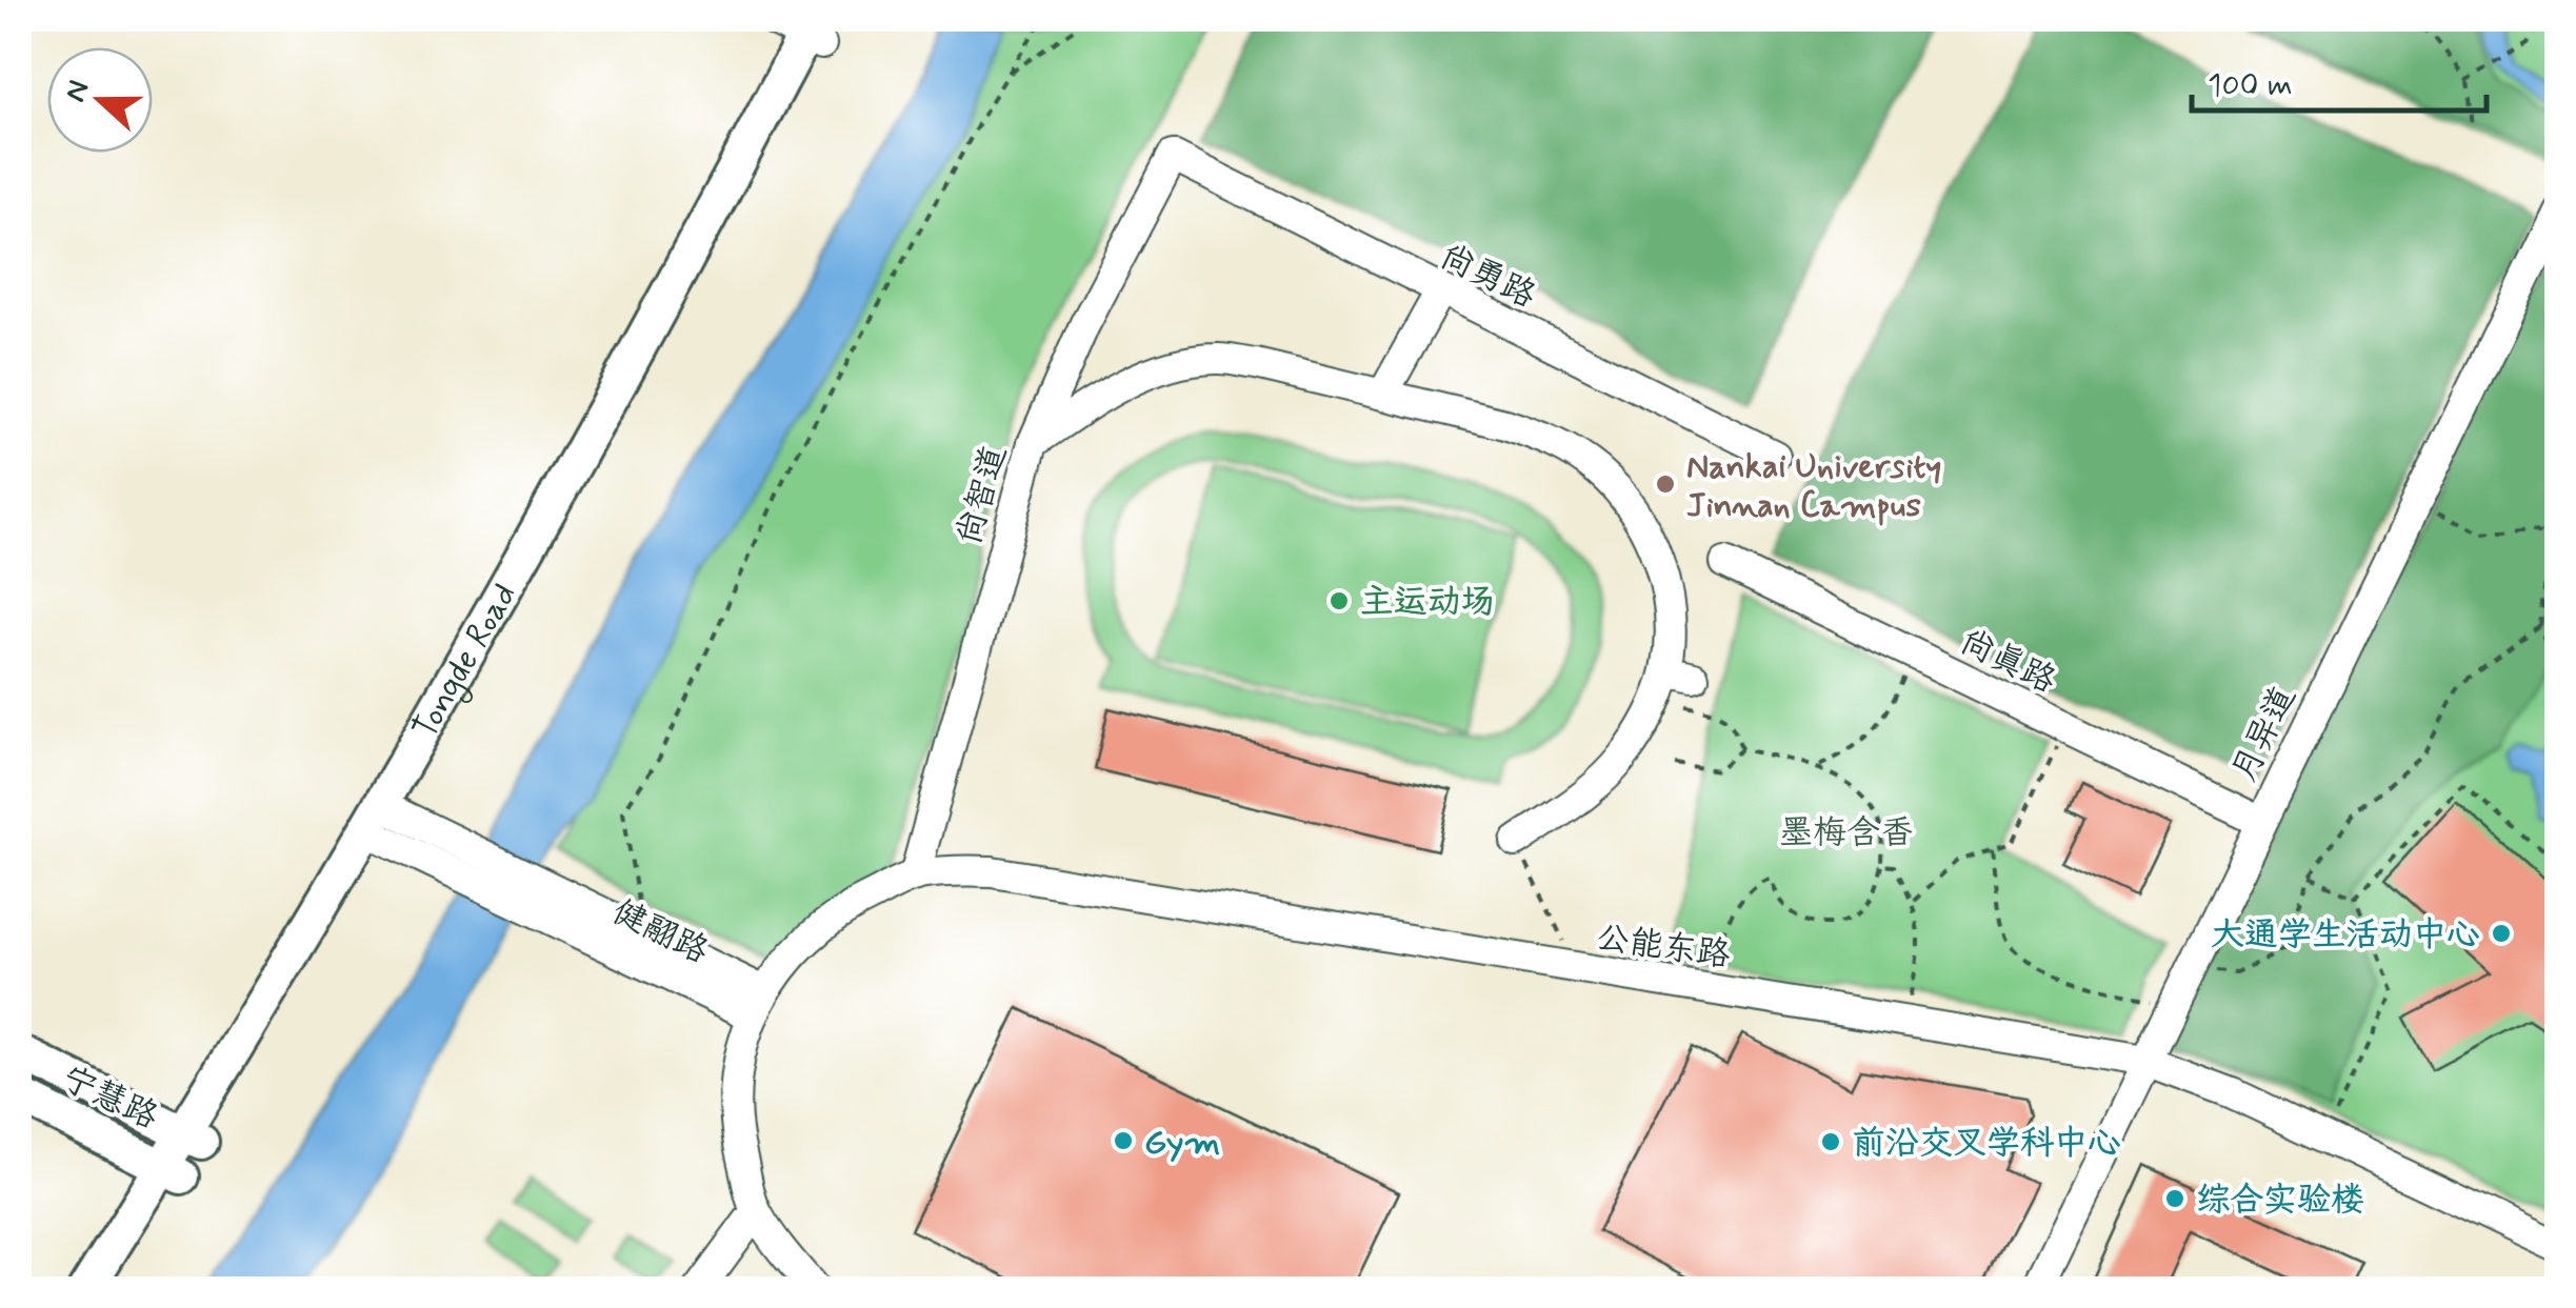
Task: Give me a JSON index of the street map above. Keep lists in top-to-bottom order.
{
  "streets": {
    "main road": ["Tongde Road", "宁慧路"],
    "street": [
      "尚勇路",
      "尚智道",
      "尚真路",
      "月异道",
      "健翮路",
      "公能东路"
    ]
  },
  "crossings": [
    ["尚勇路", "尚智道"],
    ["尚智道", "公能东路"],
    ["尚真路", "月异道"],
    ["Tongde Road", "宁慧路"],
    ["月异道", "公能东路"],
    ["健翮路", "公能东路"]
  ],
  "parks": ["墨梅含香"],
  "places": [
    "Nankai University Jinnan Campus",
    "主运动场",
    "大通学生活动中心",
    "Gym",
    "前沿交叉学科中心",
    "综合实验楼"
  ],
  "scale_bar": "100 m",
  "north": "left"
}
